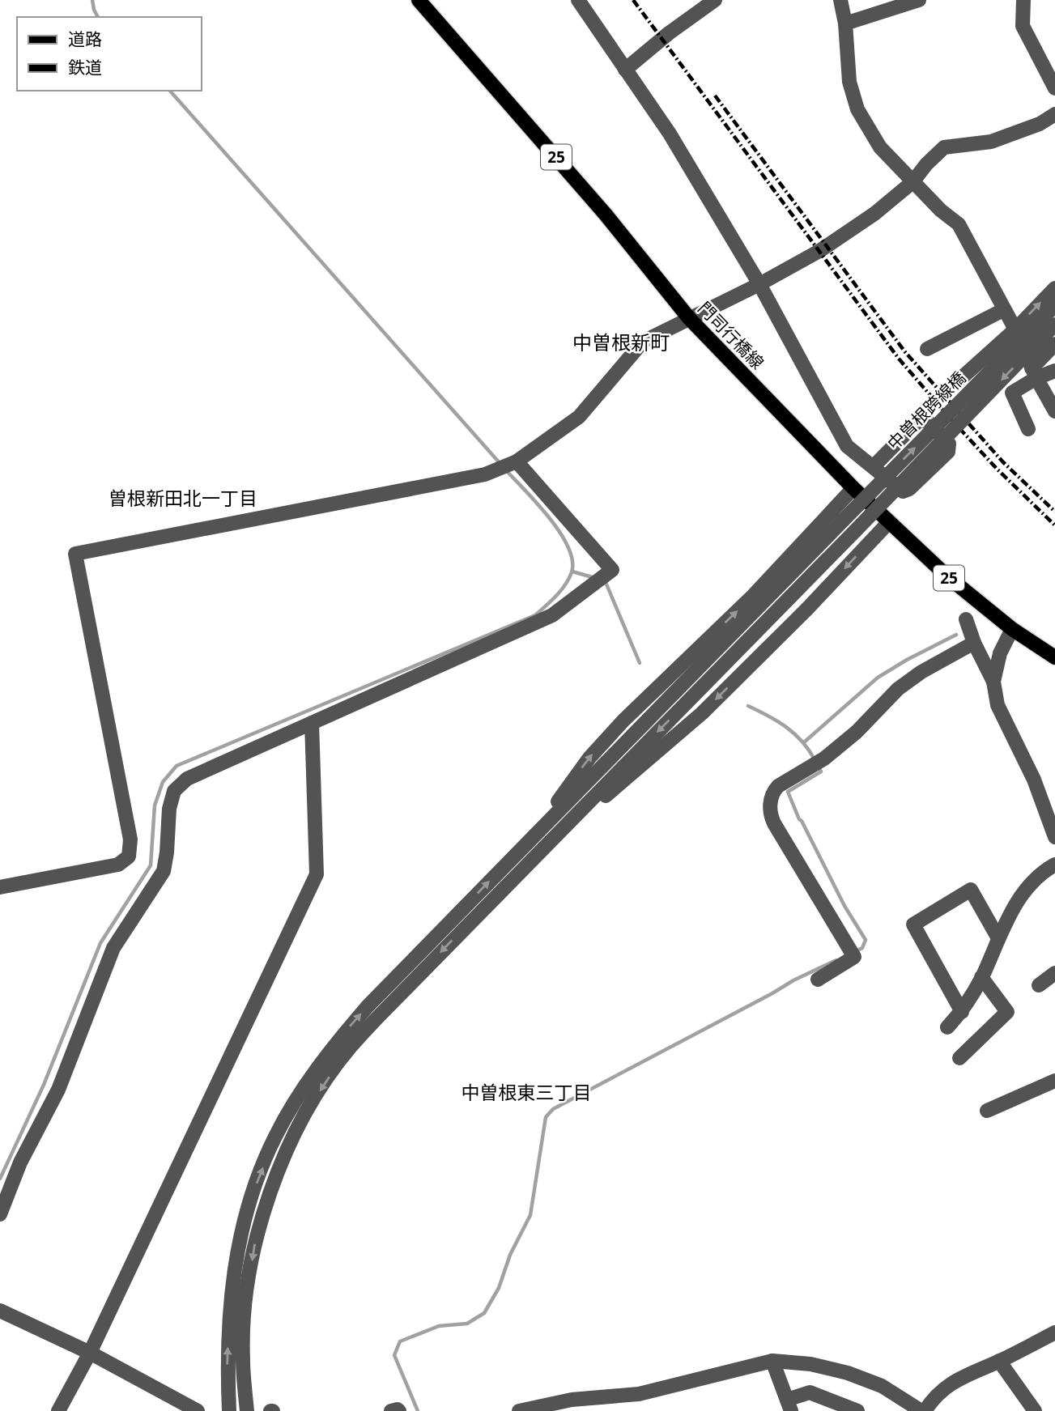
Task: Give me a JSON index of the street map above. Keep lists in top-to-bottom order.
{
  "streets": {
    "main road": ["25", "門司行橋線"],
    "street": ["中曽根跨線橋"]
  },
  "districts": ["中曽根新町", "曽根新田北一丁目", "中曽根東三丁目"],
  "legend": ["道路", "鉄道"]
}
